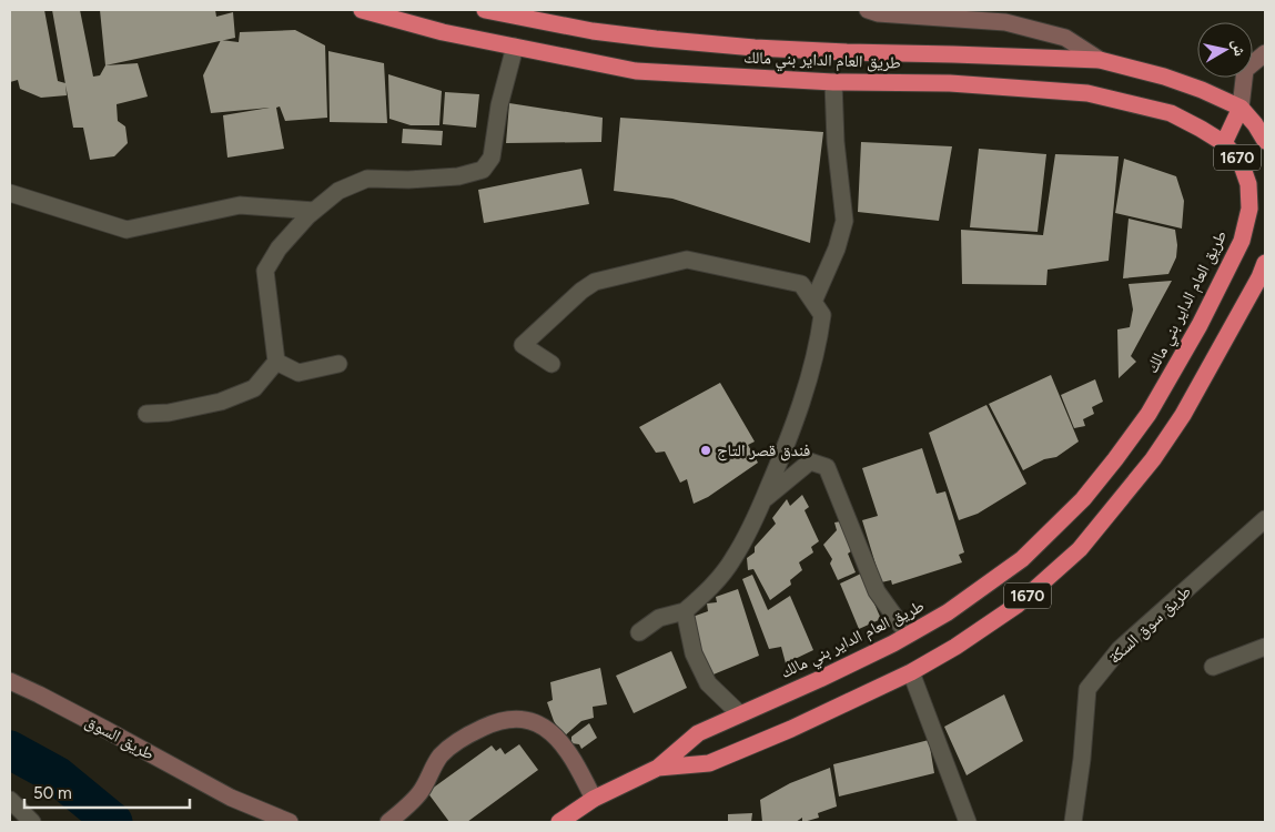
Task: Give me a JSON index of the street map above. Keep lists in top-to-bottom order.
{
  "streets": {
    "highway": ["طريق العام الداير بني مالك", "1670"],
    "street": ["طريق سوق السكة", "طريق السوق"]
  },
  "places": ["فندق قصر التاج"],
  "scale_bar": "50 m",
  "north": "right"
}
